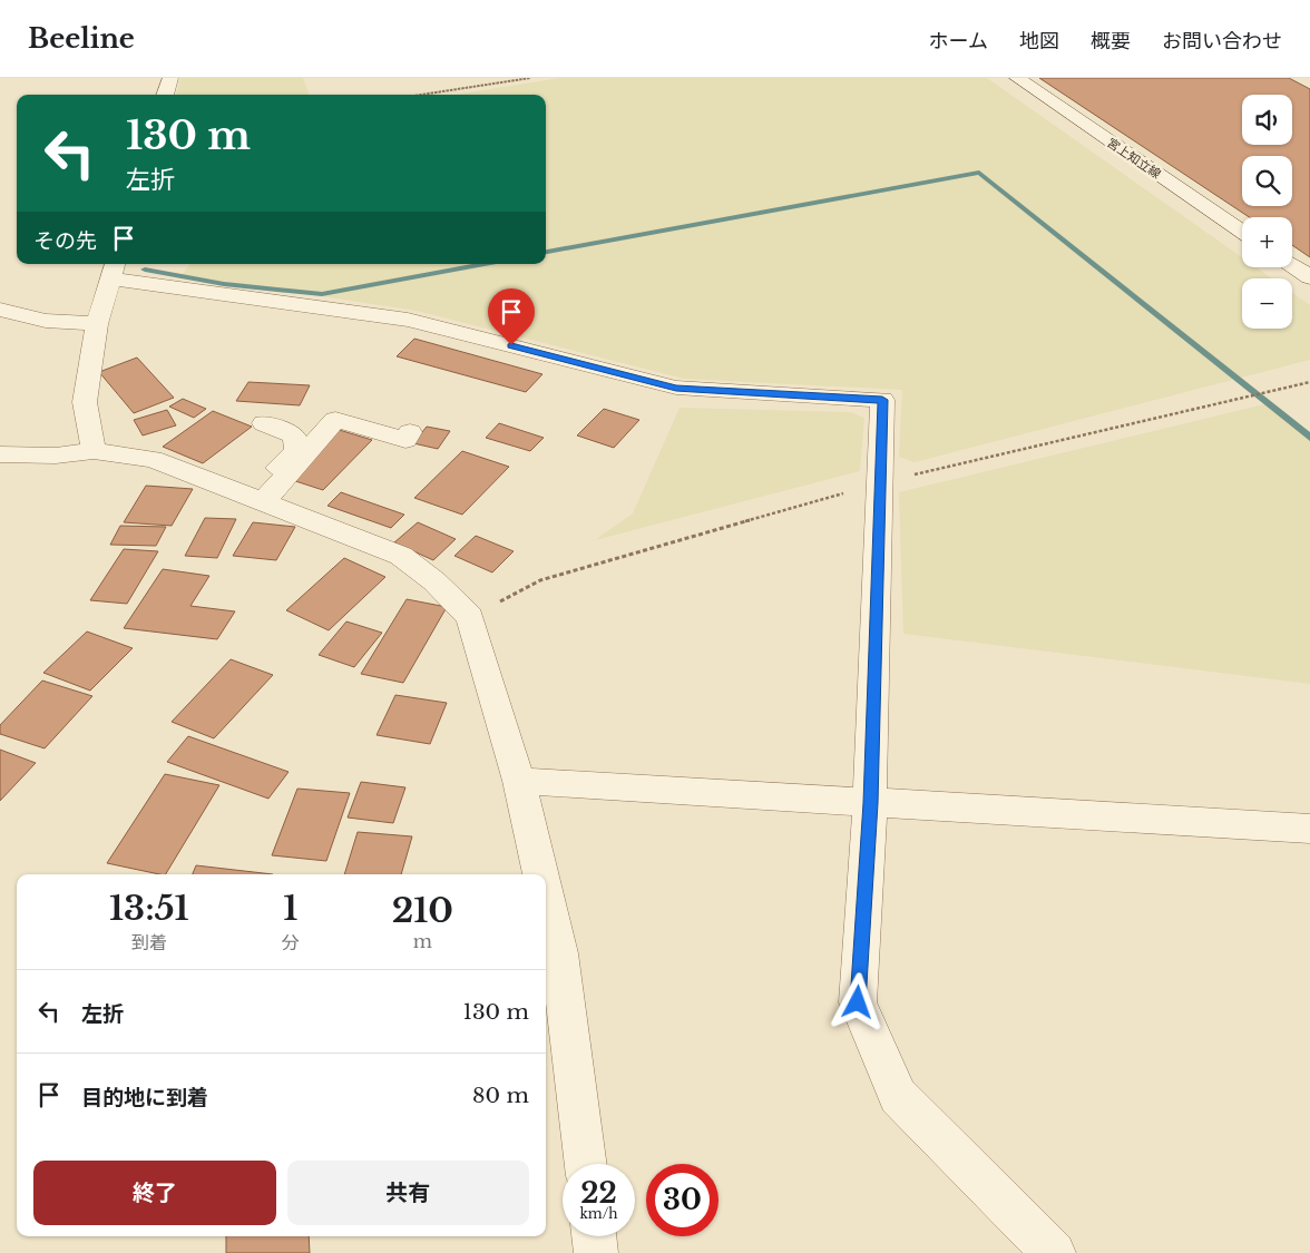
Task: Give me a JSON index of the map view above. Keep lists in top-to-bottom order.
{
  "streets": {
    "street": ["宮上知立線"]
  },
  "page": {
    "header": "Beeline",
    "nav": [
      "ホーム",
      "地図",
      "概要",
      "お問い合わせ"
    ],
    "map_buttons": ["+", "−"],
    "turn": ["130 m", "左折"],
    "then": "その先",
    "eta": [
      "13:51",
      "到着",
      "1",
      "分",
      "210",
      "m"
    ],
    "list": [
      {
        "name": "左折",
        "value": "130 m"
      },
      {
        "name": "目的地に到着",
        "value": "80 m"
      }
    ],
    "buttons": ["終了", "共有"],
    "speed": "22 km/h",
    "limit": "30"
  }
}
